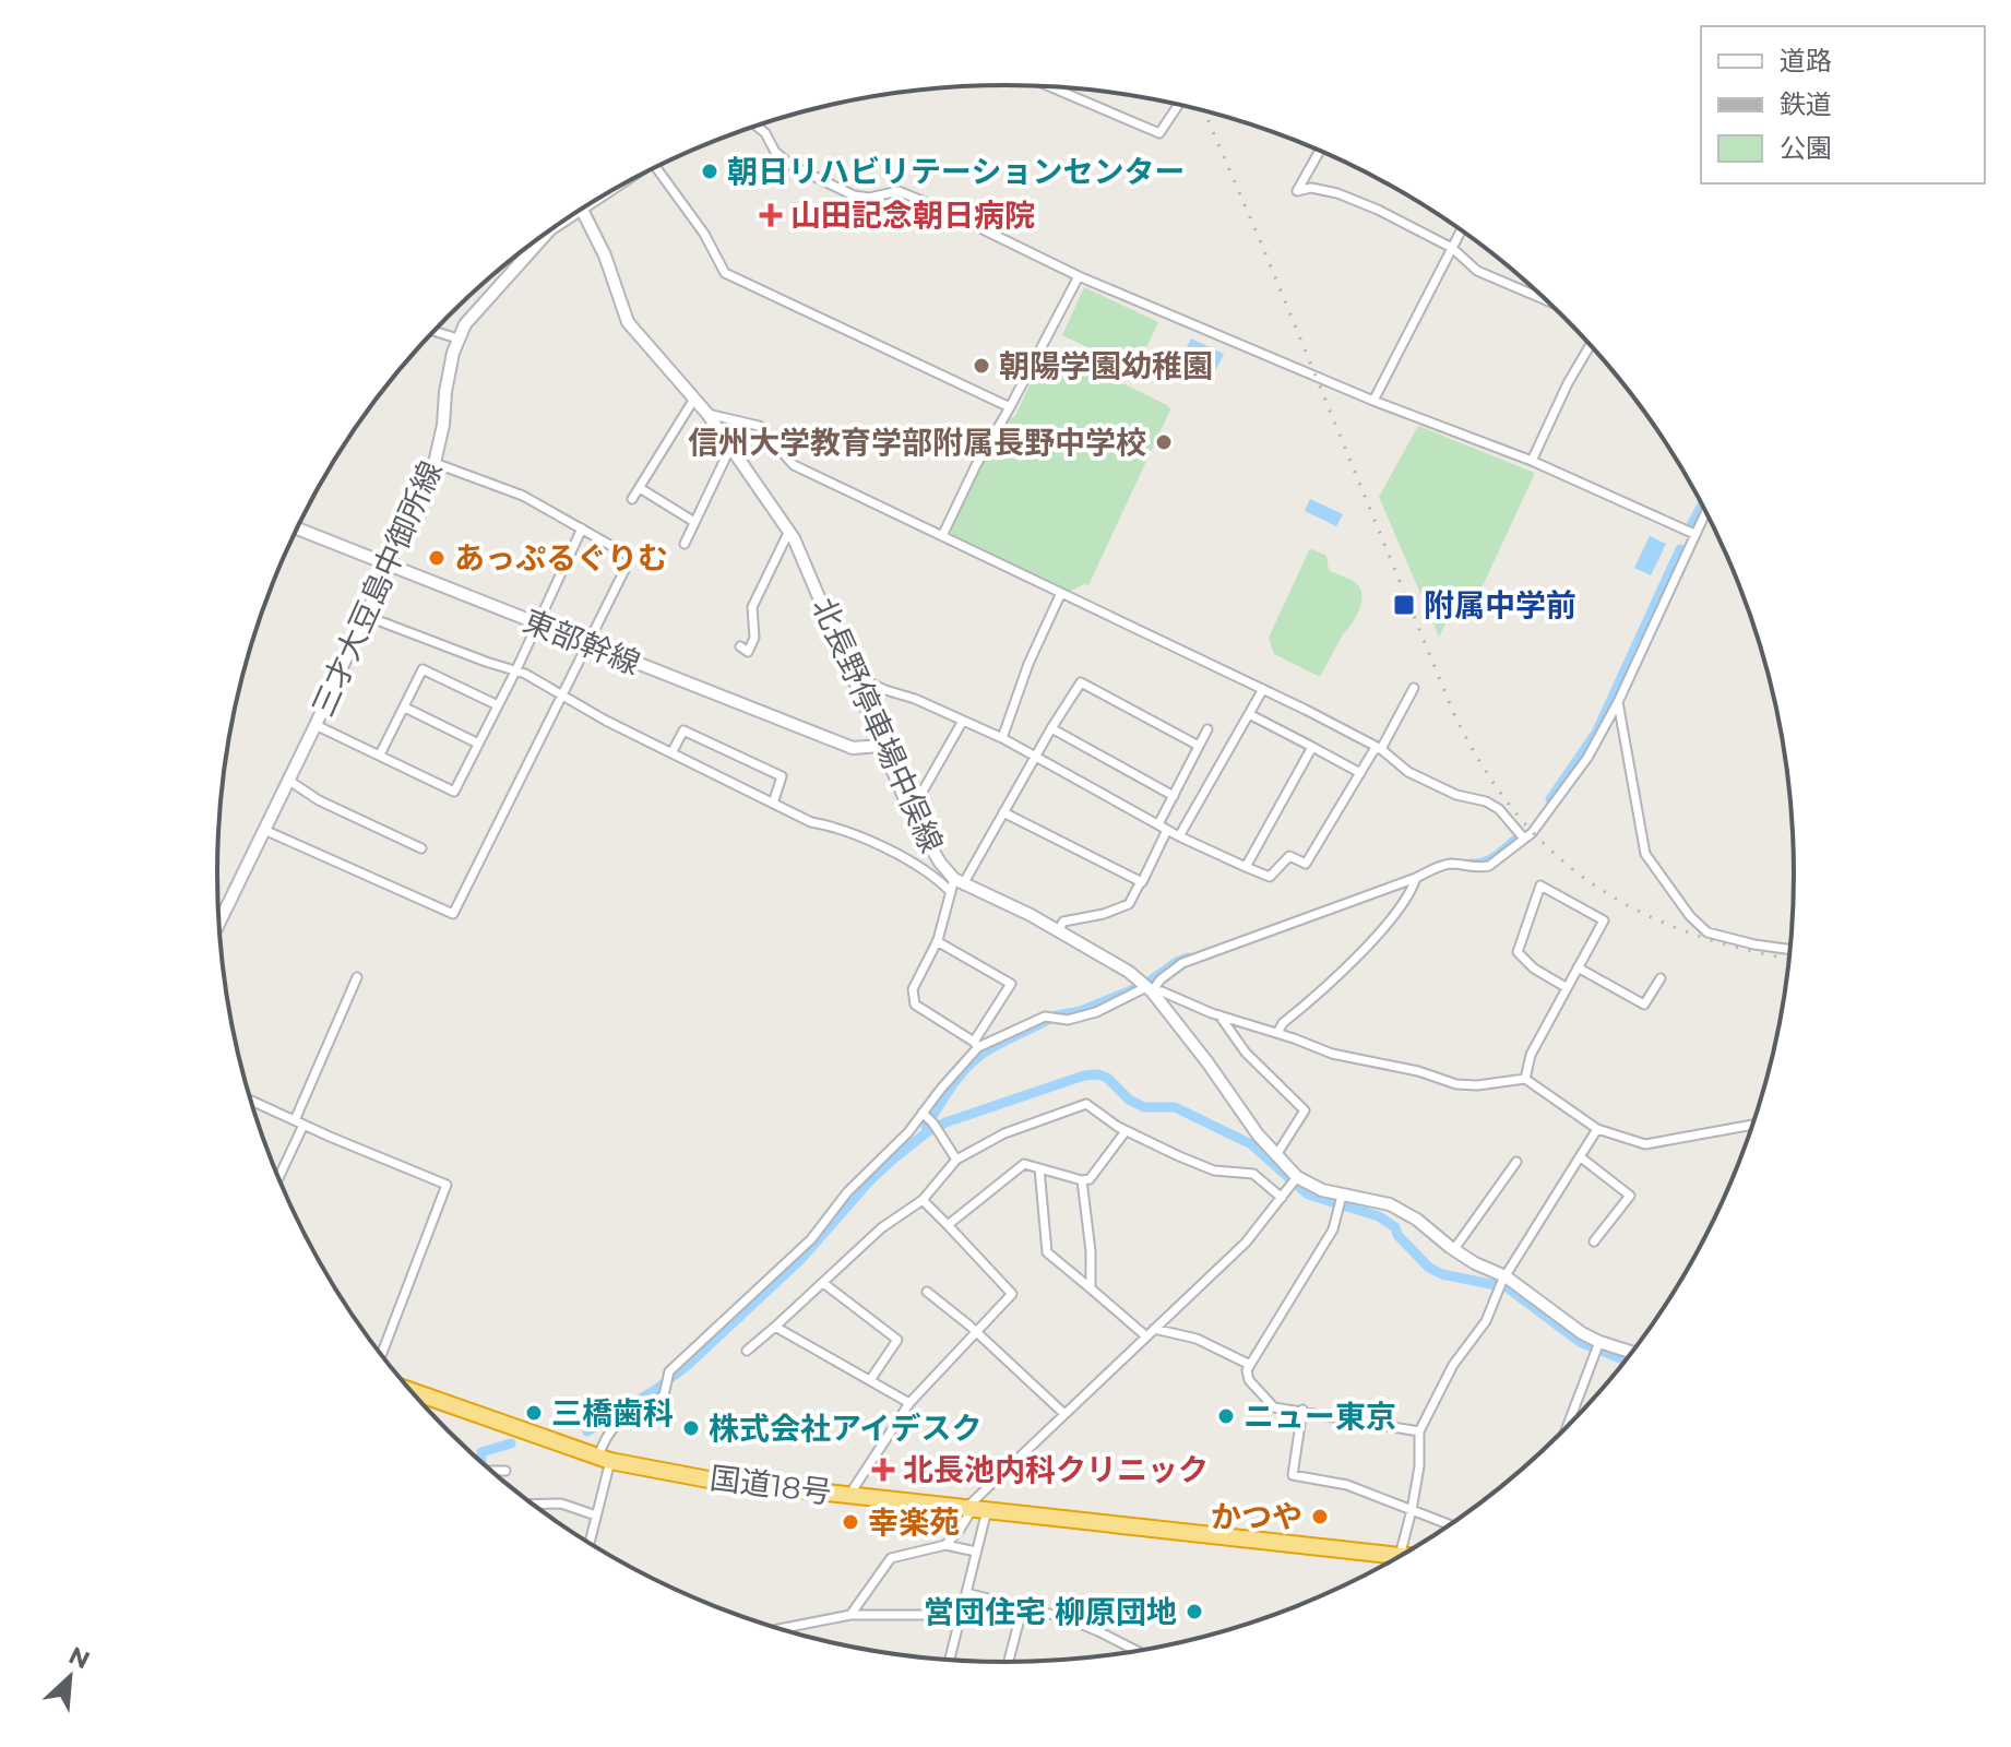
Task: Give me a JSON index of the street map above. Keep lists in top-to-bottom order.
{
  "streets": {
    "highway": ["国道18号"],
    "main road": ["三才大豆島中御所線", "東部幹線", "北長野停車場中俣線"]
  },
  "crossings": [
    ["三才大豆島中御所線", "東部幹線"],
    ["三才大豆島中御所線", "北長野停車場中俣線"],
    ["東部幹線", "北長野停車場中俣線"]
  ],
  "places": {
    "other": [
      "朝日リハビリテーションセンター",
      "朝陽学園幼稚園",
      "信州大学教育学部附属長野中学校",
      "あっぷるぐりむ",
      "三橋歯科",
      "ニュー東京",
      "株式会社アイデスク",
      "かつや",
      "幸楽苑",
      "営団住宅 柳原団地"
    ],
    "health": ["山田記念朝日病院", "北長池内科クリニック"],
    "transit": ["附属中学前"]
  },
  "legend": ["道路", "鉄道", "公園"],
  "north": "top right"
}
